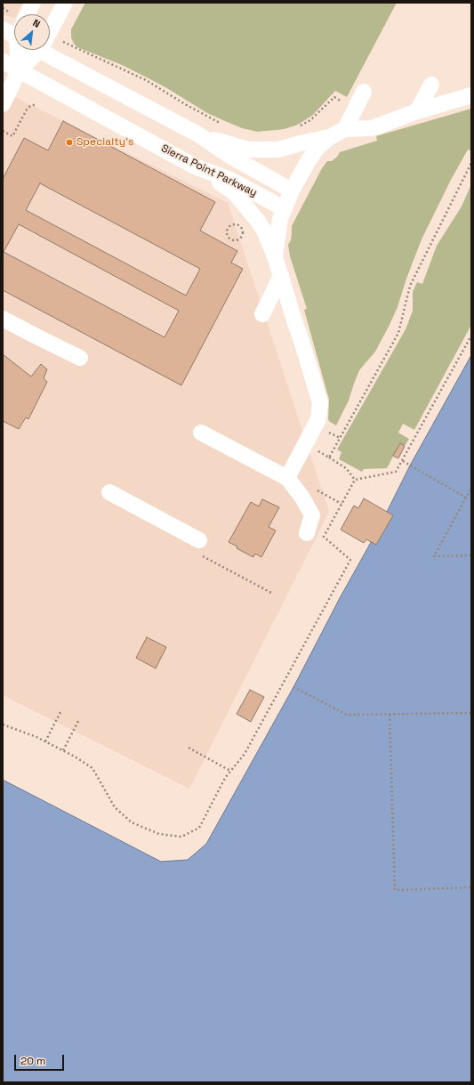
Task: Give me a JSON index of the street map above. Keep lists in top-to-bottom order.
{
  "streets": {
    "street": ["Sierra Point Parkway"]
  },
  "places": ["Specialty's"],
  "scale_bar": "20 m",
  "north": "top right"
}
